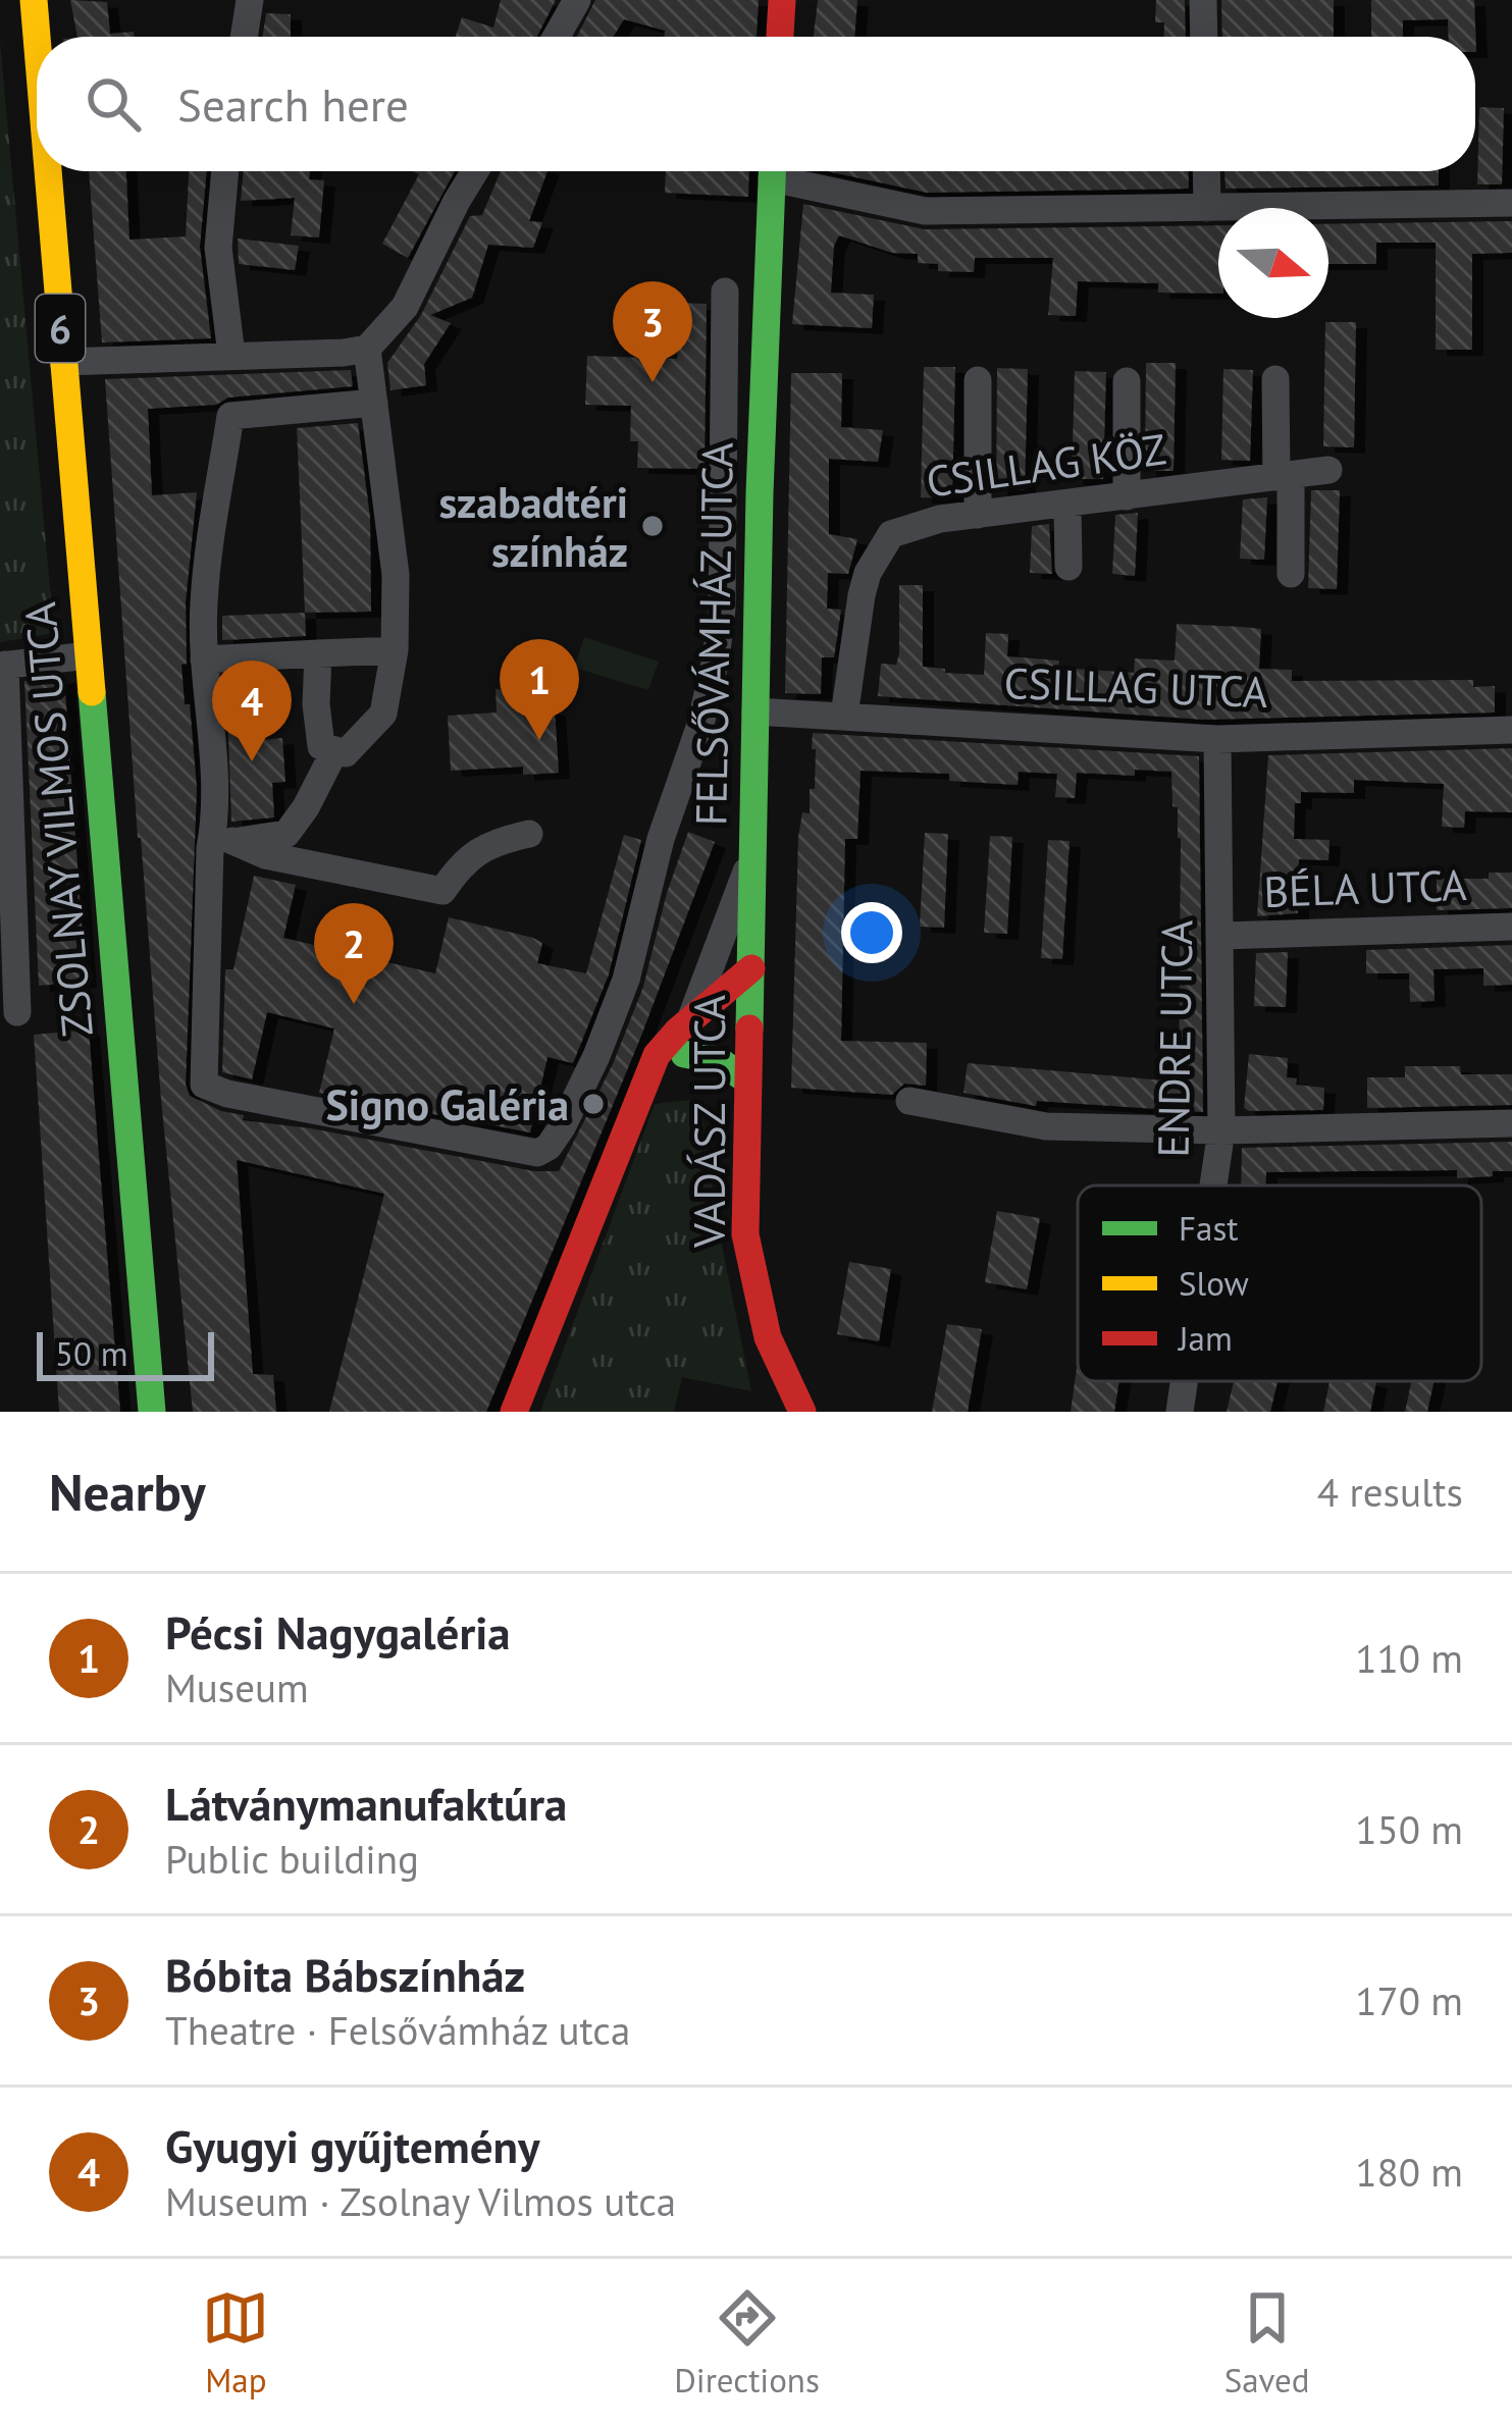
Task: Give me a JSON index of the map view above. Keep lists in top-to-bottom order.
{
  "streets": {
    "street": [
      "6",
      "CSILLAG KÖZ",
      "FELSŐVÁMHÁZ UTCA",
      "CSILLAG UTCA",
      "ZSOLNAY VILMOS UTCA",
      "BÉLA UTCA",
      "ENDRE UTCA",
      "VADÁSZ UTCA"
    ]
  },
  "crossings": [
    ["CSILLAG KÖZ", "CSILLAG UTCA"],
    ["FELSŐVÁMHÁZ UTCA", "CSILLAG UTCA"],
    ["FELSŐVÁMHÁZ UTCA", "VADÁSZ UTCA"],
    ["CSILLAG UTCA", "ENDRE UTCA"],
    ["BÉLA UTCA", "ENDRE UTCA"]
  ],
  "places": ["szabadtéri színház", "Signo Galéria"],
  "legend": ["Fast", "Slow", "Jam"],
  "scale_bar": "50 m",
  "north": "right",
  "page": {
    "search": "Search here",
    "pins": [
      "3",
      "1",
      "4",
      "2"
    ],
    "scale": "50 m",
    "heading": ["Nearby", "4 results"],
    "list": [
      {
        "mark": "1",
        "name": "Pécsi Nagygaléria",
        "note": "Museum",
        "value": "110 m"
      },
      {
        "mark": "2",
        "name": "Látványmanufaktúra",
        "note": "Public building",
        "value": "150 m"
      },
      {
        "mark": "3",
        "name": "Bóbita Bábszínház",
        "note": "Theatre · Felsővámház utca",
        "value": "170 m"
      },
      {
        "mark": "4",
        "name": "Gyugyi gyűjtemény",
        "note": "Museum · Zsolnay Vilmos utca",
        "value": "180 m"
      }
    ],
    "nav": ["Map", "Directions", "Saved"]
  }
}
